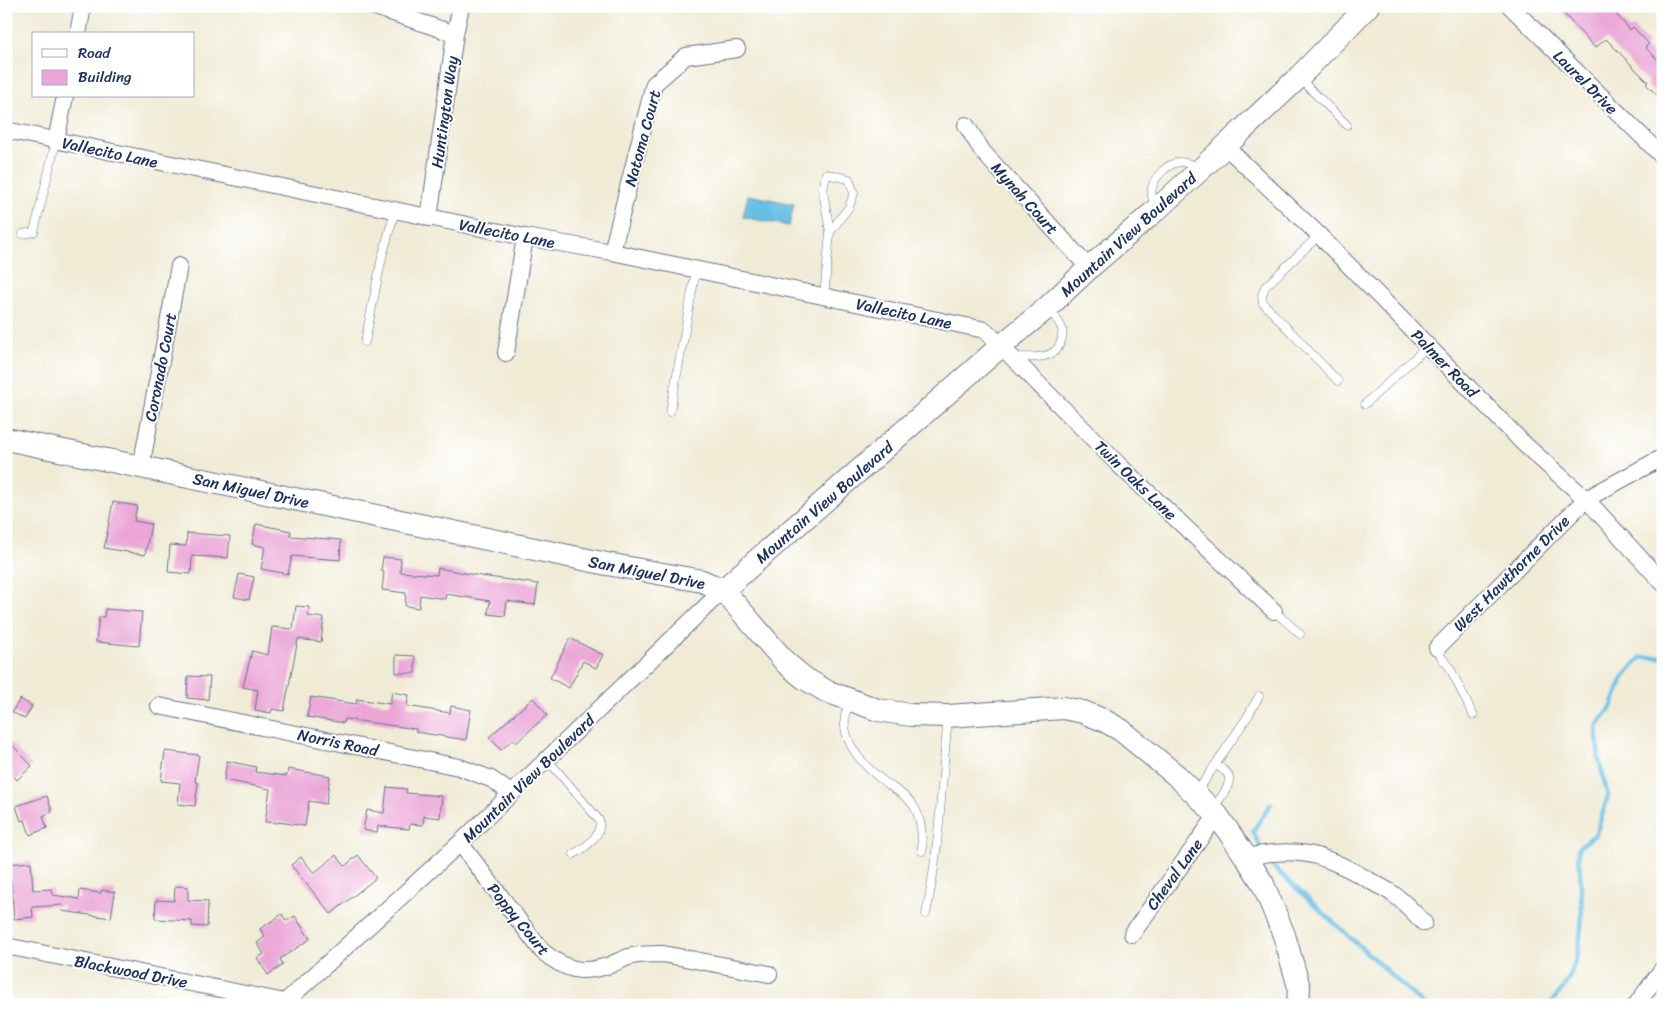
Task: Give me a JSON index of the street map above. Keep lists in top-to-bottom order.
{
  "streets": {
    "street": [
      "Laurel Drive",
      "Huntington Way",
      "Natoma Court",
      "Vallecito Lane",
      "Mynah Court",
      "Mountain View Boulevard",
      "Palmer Road",
      "Coronado Court",
      "Twin Oaks Lane",
      "San Miguel Drive",
      "West Hawthorne Drive",
      "Norris Road",
      "Cheval Lane",
      "Poppy Court",
      "Blackwood Drive"
    ]
  },
  "crossings": [
    ["Huntington Way", "Vallecito Lane"],
    ["Natoma Court", "Vallecito Lane"],
    ["Vallecito Lane", "Mountain View Boulevard"],
    ["Vallecito Lane", "Twin Oaks Lane"],
    ["Mynah Court", "Mountain View Boulevard"],
    ["Mountain View Boulevard", "Palmer Road"],
    ["Mountain View Boulevard", "Twin Oaks Lane"],
    ["Mountain View Boulevard", "San Miguel Drive"],
    ["Mountain View Boulevard", "Norris Road"],
    ["Mountain View Boulevard", "Poppy Court"],
    ["Mountain View Boulevard", "Blackwood Drive"],
    ["Palmer Road", "West Hawthorne Drive"],
    ["Coronado Court", "San Miguel Drive"],
    ["San Miguel Drive", "Cheval Lane"]
  ],
  "legend": ["Road", "Building"]
}
